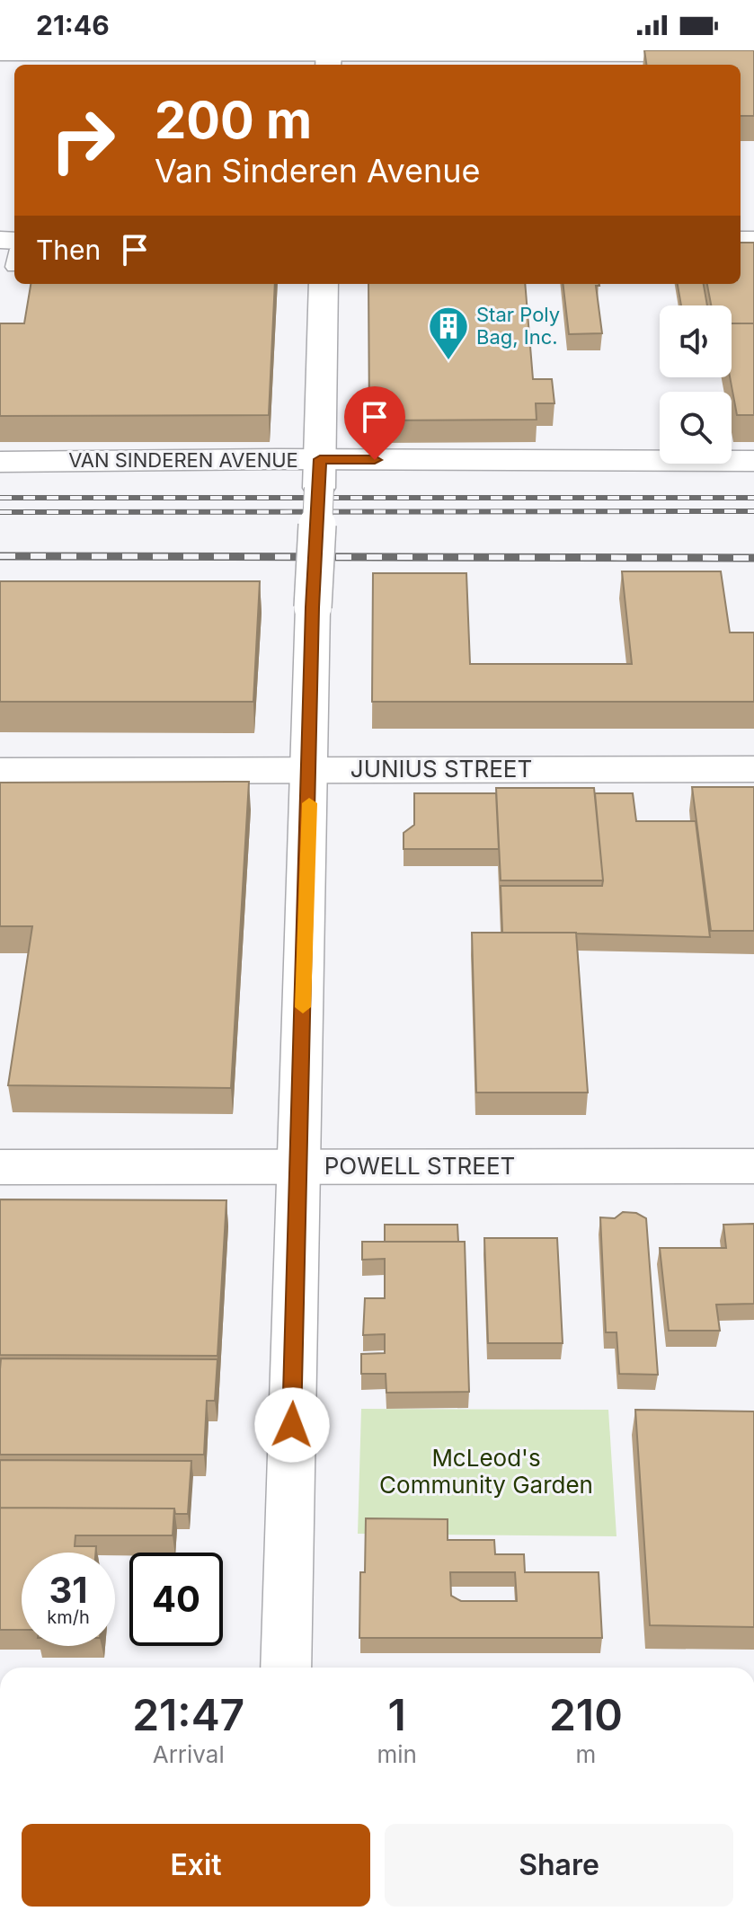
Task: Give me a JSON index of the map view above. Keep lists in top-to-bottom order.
{
  "streets": {
    "street": ["VAN SINDEREN AVENUE", "JUNIUS STREET", "POWELL STREET"]
  },
  "parks": ["McLeod's Community Garden"],
  "places": {
    "building": ["Star Poly Bag, Inc."]
  },
  "page": {
    "status": "21:46",
    "turn": ["200 m", "Van Sinderen Avenue"],
    "then": "Then",
    "speed": "31 km/h",
    "limit": "40",
    "eta": [
      "21:47",
      "Arrival",
      "1",
      "min",
      "210",
      "m"
    ],
    "buttons": ["Exit", "Share"]
  }
}
